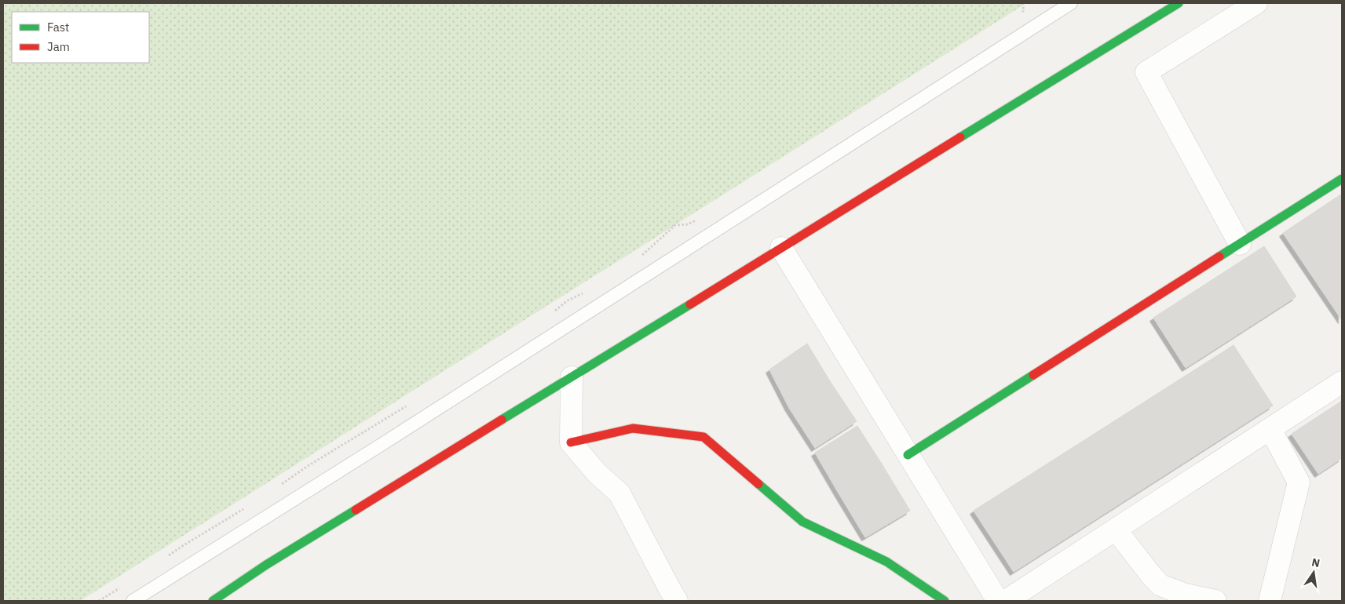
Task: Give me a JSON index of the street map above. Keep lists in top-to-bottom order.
{
  "legend": ["Fast", "Jam"],
  "north": "top"
}
